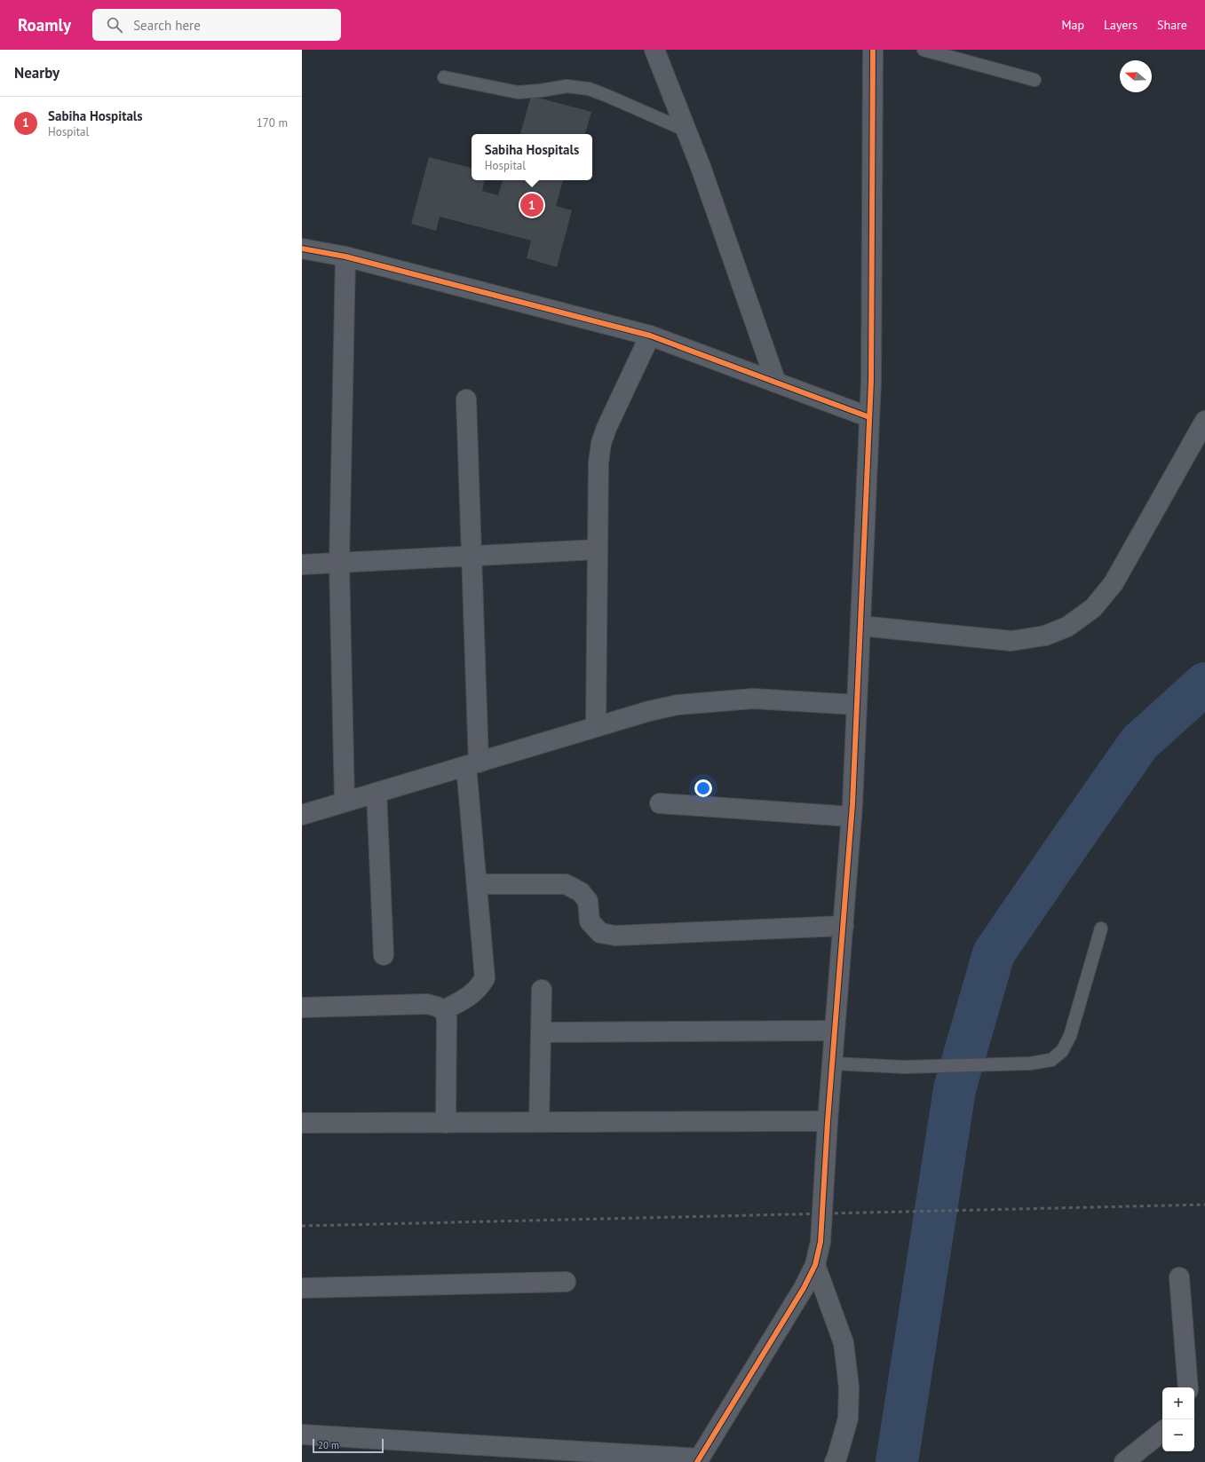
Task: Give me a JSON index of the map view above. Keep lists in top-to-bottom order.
{
  "scale_bar": "20 m",
  "north": "left",
  "page": {
    "header": "Roamly",
    "search": "Search here",
    "nav": ["Map", "Layers", "Share"],
    "heading": "Nearby",
    "list": [
      {
        "mark": "1",
        "name": "Sabiha Hospitals",
        "note": "Hospital",
        "value": "170 m"
      }
    ],
    "popup": ["Sabiha Hospitals", "Hospital"],
    "pins": "1",
    "map_buttons": ["+", "−"],
    "scale": "20 m"
  }
}
